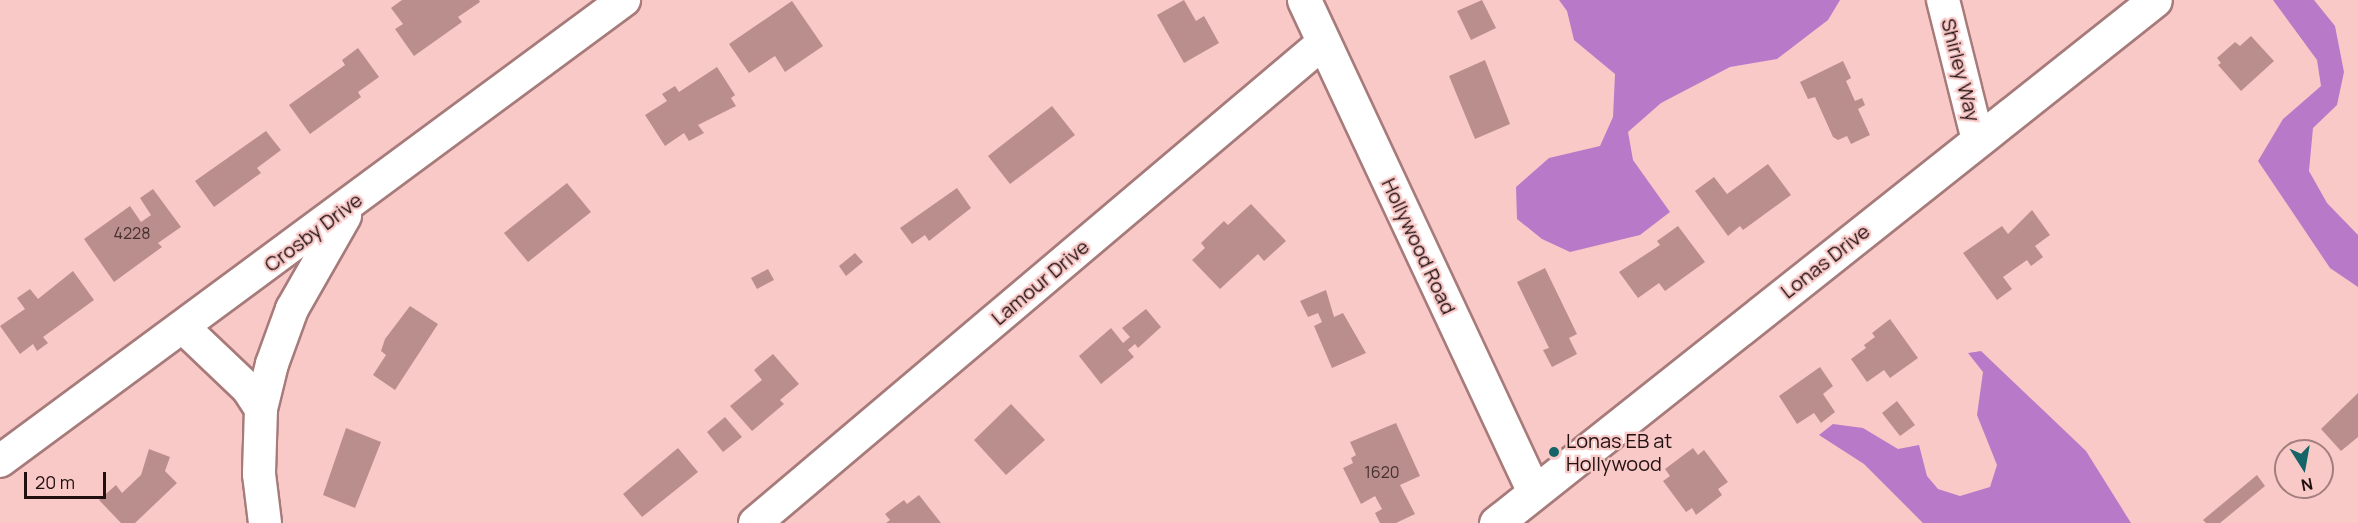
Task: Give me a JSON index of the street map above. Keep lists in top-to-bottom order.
{
  "streets": {
    "street": [
      "Shirley Way",
      "Crosby Drive",
      "Hollywood Road",
      "Lonas Drive",
      "Lamour Drive"
    ]
  },
  "crossings": [
    ["Shirley Way", "Lonas Drive"],
    ["Hollywood Road", "Lonas Drive"],
    ["Hollywood Road", "Lamour Drive"]
  ],
  "places": ["Lonas EB at Hollywood"],
  "house_numbers": ["4228", "1620"],
  "scale_bar": "20 m",
  "north": "bottom"
}
